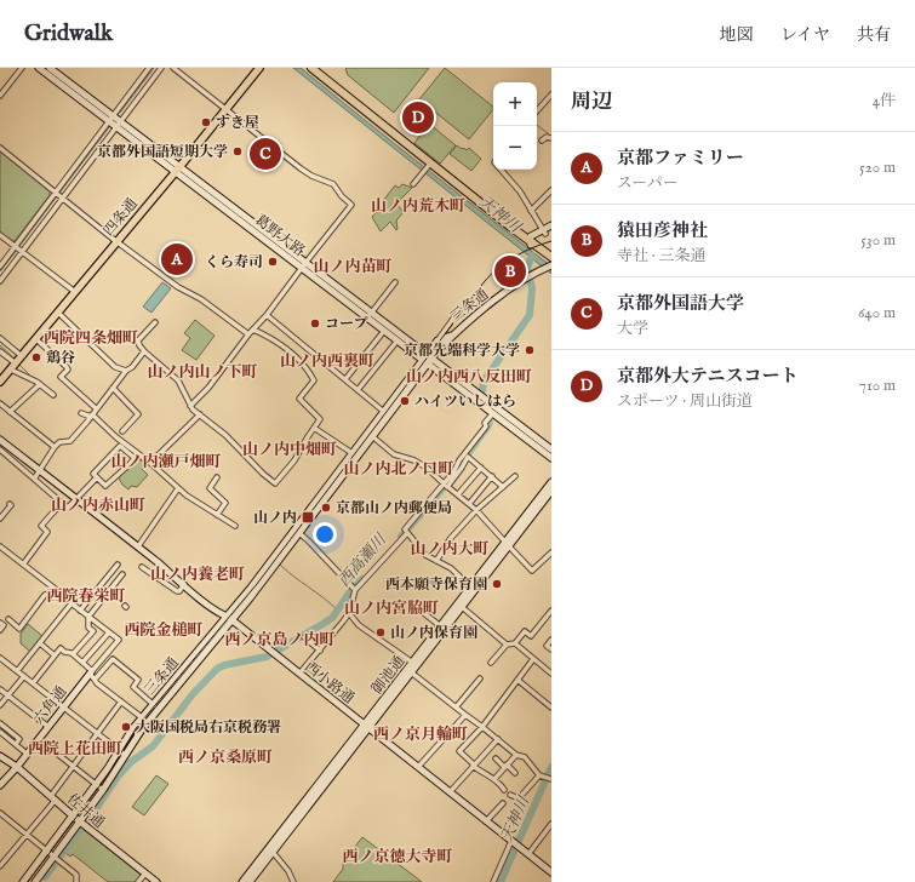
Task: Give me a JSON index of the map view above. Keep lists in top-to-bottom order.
{
  "streets": {
    "main road": ["四条通"],
    "street": [
      "葛野大路",
      "三条通",
      "御池通",
      "西小路通",
      "六角通",
      "佐井通"
    ]
  },
  "crossings": [
    ["四条通", "葛野大路"],
    ["葛野大路", "三条通"],
    ["三条通", "西小路通"],
    ["三条通", "佐井通"],
    ["御池通", "西小路通"],
    ["六角通", "佐井通"]
  ],
  "districts": [
    "山ノ内荒木町",
    "山ノ内苗町",
    "西院四条畑町",
    "山ノ内西裏町",
    "山ノ内山ノ下町",
    "山ノ内西八反田町",
    "山ノ内中畑町",
    "山ノ内瀬戸畑町",
    "山ノ内北ノ口町",
    "山ノ内赤山町",
    "山ノ内大町",
    "山ノ内養老町",
    "西院春栄町",
    "山ノ内宮脇町",
    "西院金槌町",
    "西ノ京島ノ内町",
    "西ノ京月輪町",
    "西院上花田町",
    "西ノ京桑原町",
    "西ノ京徳大寺町"
  ],
  "water": ["天神川", "西高瀬川"],
  "places": {
    "other": [
      "すき屋",
      "京都外国語短期大学",
      "くら寿司",
      "コープ",
      "京都先端科学大学",
      "鶏谷",
      "ハイツいしはら",
      "京都山ノ内郵便局",
      "西本願寺保育園",
      "山ノ内保育園",
      "大阪国税局右京税務署"
    ],
    "transit": ["山ノ内"]
  },
  "page": {
    "header": "Gridwalk",
    "nav": ["地図", "レイヤ", "共有"],
    "heading": ["周辺", "4件"],
    "map_buttons": ["+", "−"],
    "pins": [
      "D",
      "C",
      "A",
      "B"
    ],
    "list": [
      {
        "mark": "A",
        "name": "京都ファミリー",
        "note": "スーパー",
        "value": "520 m"
      },
      {
        "mark": "B",
        "name": "猿田彦神社",
        "note": "寺社 · 三条通",
        "value": "530 m"
      },
      {
        "mark": "C",
        "name": "京都外国語大学",
        "note": "大学",
        "value": "640 m"
      },
      {
        "mark": "D",
        "name": "京都外大テニスコート",
        "note": "スポーツ · 周山街道",
        "value": "710 m"
      }
    ]
  }
}
